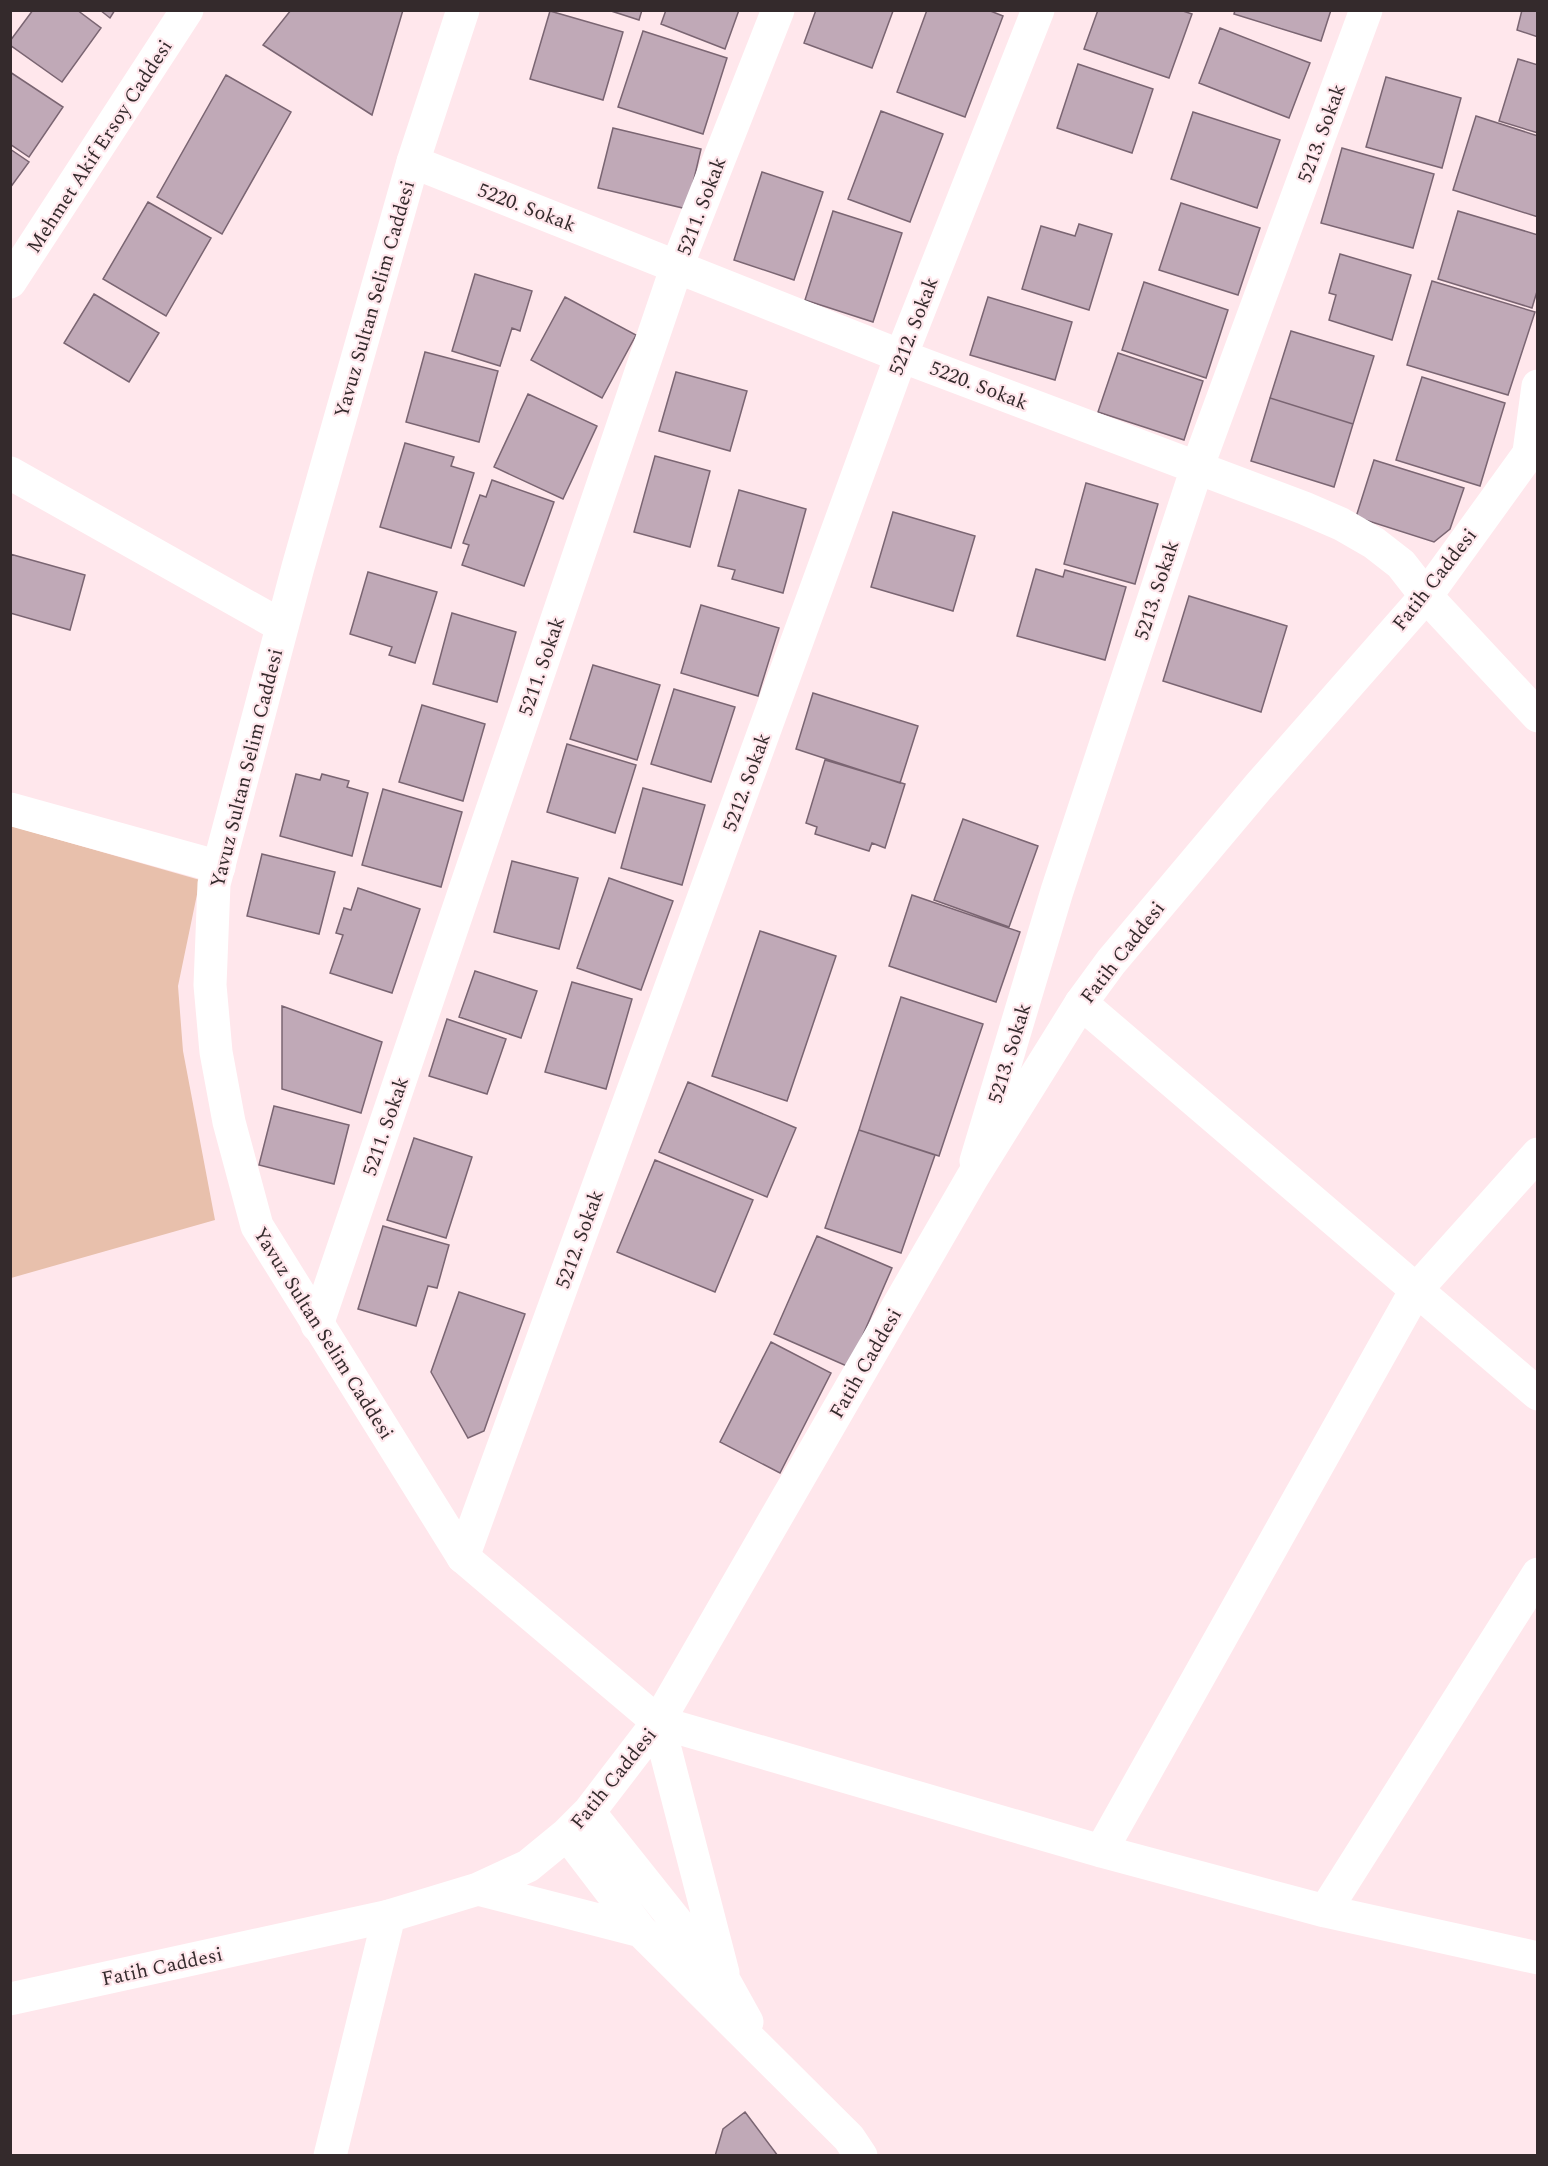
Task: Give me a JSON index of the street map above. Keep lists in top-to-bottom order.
{
  "streets": {
    "street": [
      "5213. Sokak",
      "Mehmet Akif Ersoy Caddesi",
      "5211. Sokak",
      "5220. Sokak",
      "Yavuz Sultan Selim Caddesi",
      "5212. Sokak",
      "Fatih Caddesi"
    ]
  },
  "crossings": [
    ["5213. Sokak", "5220. Sokak"],
    ["5213. Sokak", "Fatih Caddesi"],
    ["5211. Sokak", "5220. Sokak"],
    ["5211. Sokak", "Yavuz Sultan Selim Caddesi"],
    ["5220. Sokak", "Yavuz Sultan Selim Caddesi"],
    ["5220. Sokak", "5212. Sokak"],
    ["5220. Sokak", "Fatih Caddesi"],
    ["Yavuz Sultan Selim Caddesi", "5212. Sokak"],
    ["Yavuz Sultan Selim Caddesi", "Fatih Caddesi"]
  ]
}
